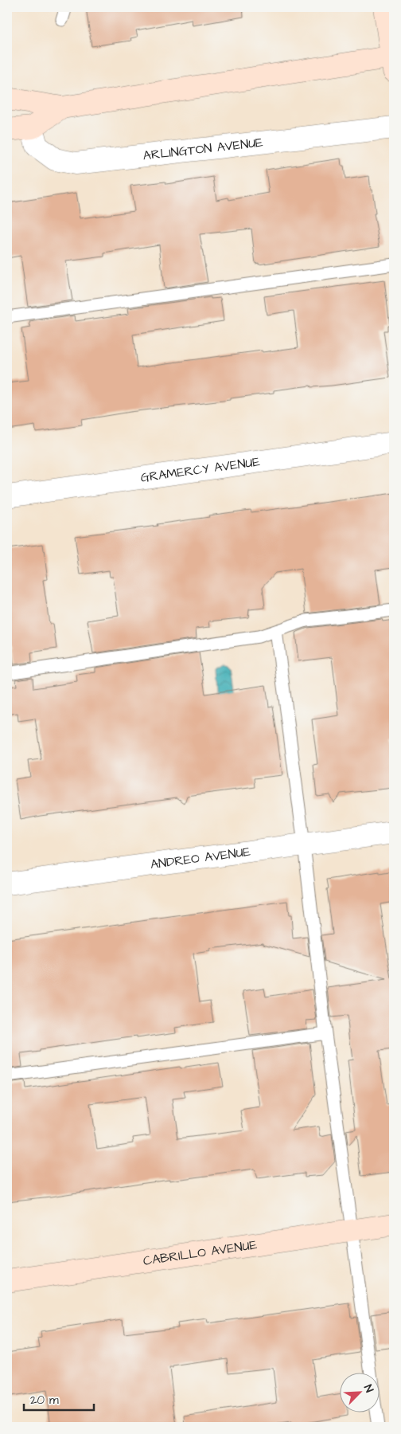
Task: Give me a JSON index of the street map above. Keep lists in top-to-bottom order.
{
  "streets": {
    "main road": ["CABRILLO AVENUE"],
    "street": ["ARLINGTON AVENUE", "GRAMERCY AVENUE", "ANDREO AVENUE"]
  },
  "scale_bar": "20 m",
  "north": "top right"
}
